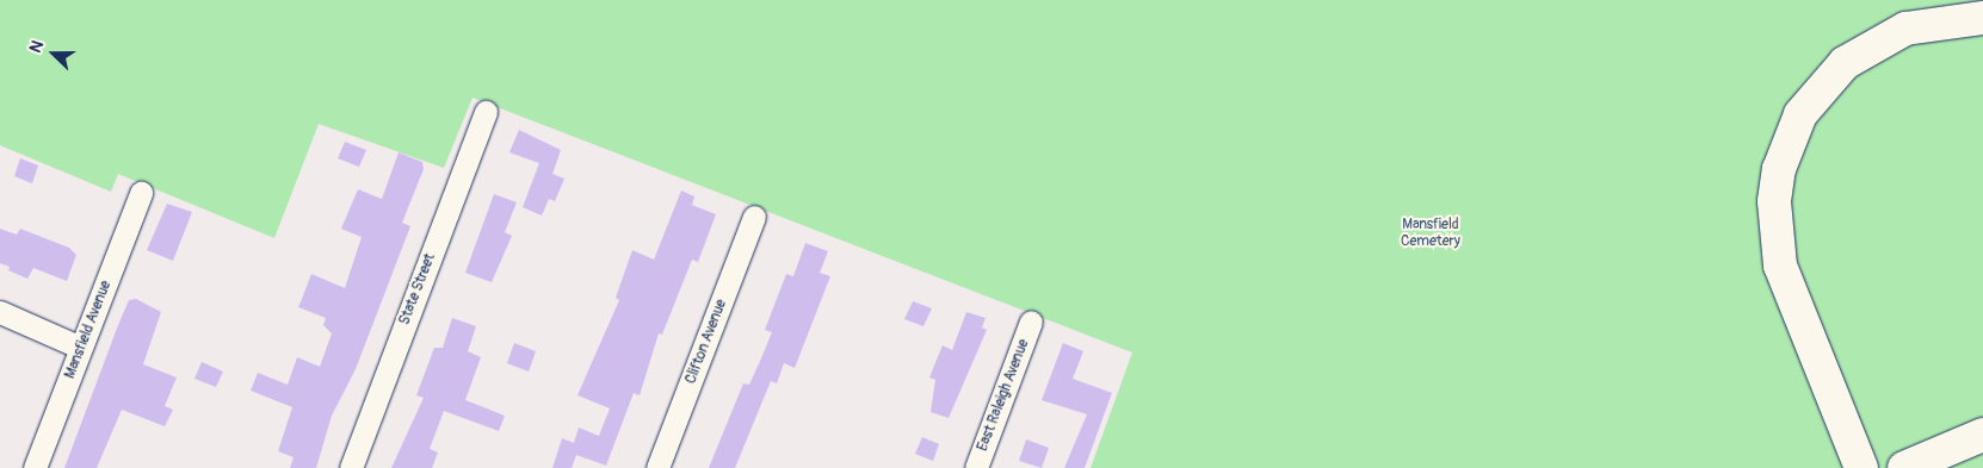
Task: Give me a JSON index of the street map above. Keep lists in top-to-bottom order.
{
  "streets": {
    "street": [
      "State Street",
      "Mansfield Avenue",
      "Clifton Avenue",
      "East Raleigh Avenue"
    ]
  },
  "parks": ["Mansfield Cemetery"],
  "north": "left"
}
